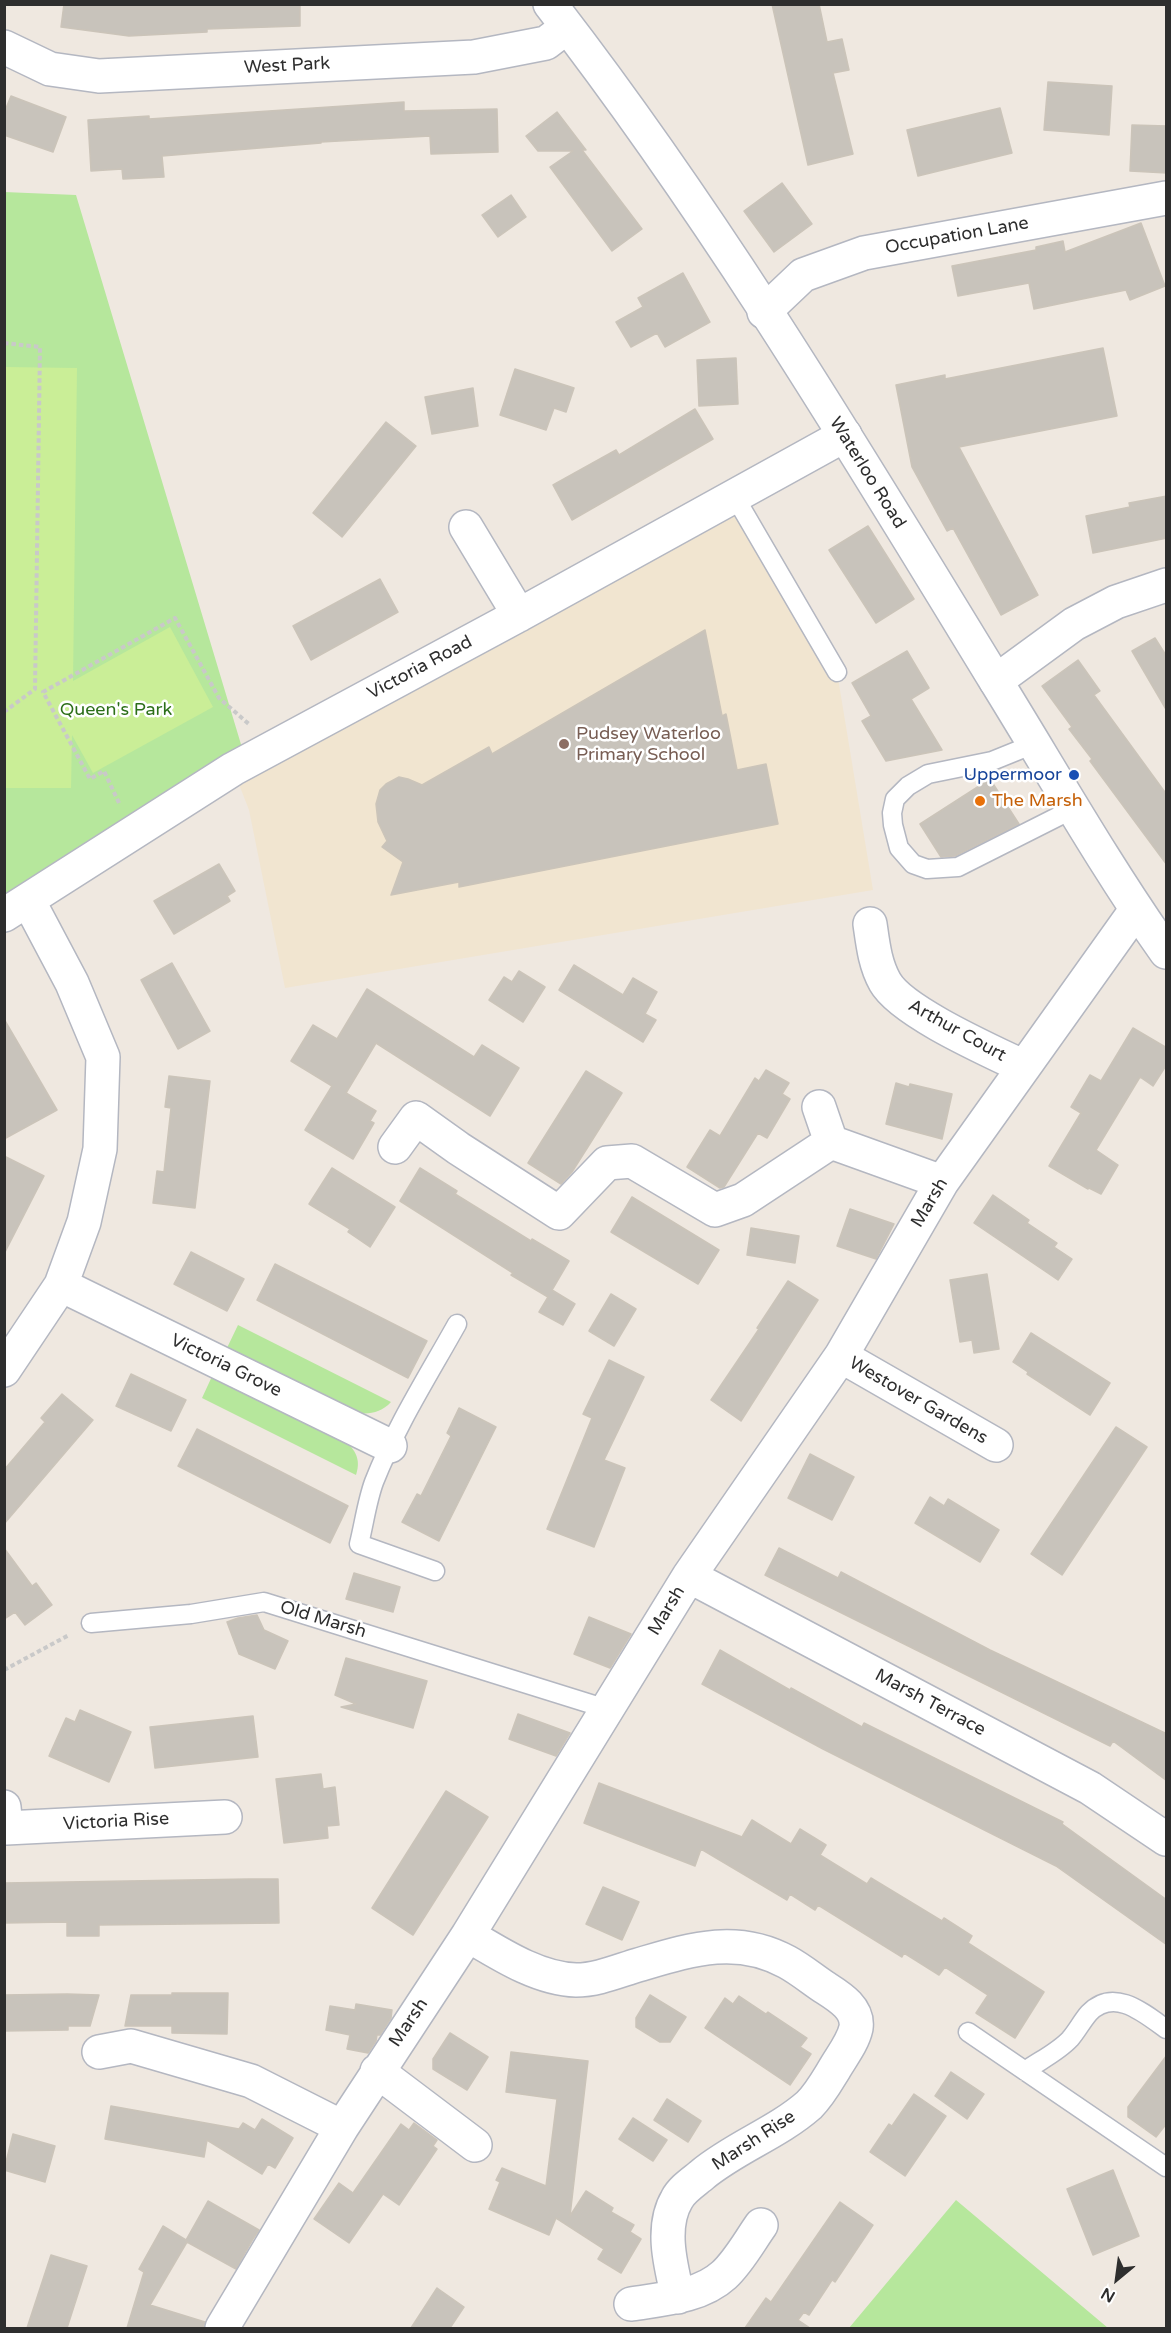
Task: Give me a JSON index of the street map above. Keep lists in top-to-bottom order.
{
  "streets": {
    "street": [
      "West Park",
      "Occupation Lane",
      "Waterloo Road",
      "Victoria Road",
      "Arthur Court",
      "Marsh",
      "Victoria Grove",
      "Westover Gardens",
      "Marsh Terrace",
      "Victoria Rise",
      "Marsh Rise"
    ],
    "lane": ["Old Marsh"]
  },
  "crossings": [
    ["West Park", "Waterloo Road"],
    ["Occupation Lane", "Waterloo Road"],
    ["Waterloo Road", "Victoria Road"],
    ["Waterloo Road", "Marsh"],
    ["Arthur Court", "Marsh"],
    ["Marsh", "Westover Gardens"],
    ["Marsh", "Old Marsh"],
    ["Marsh", "Marsh Terrace"],
    ["Marsh", "Marsh Rise"]
  ],
  "parks": ["Queen's Park"],
  "places": ["Pudsey Waterloo Primary School", "Uppermoor", "The Marsh"],
  "north": "bottom left"
}
